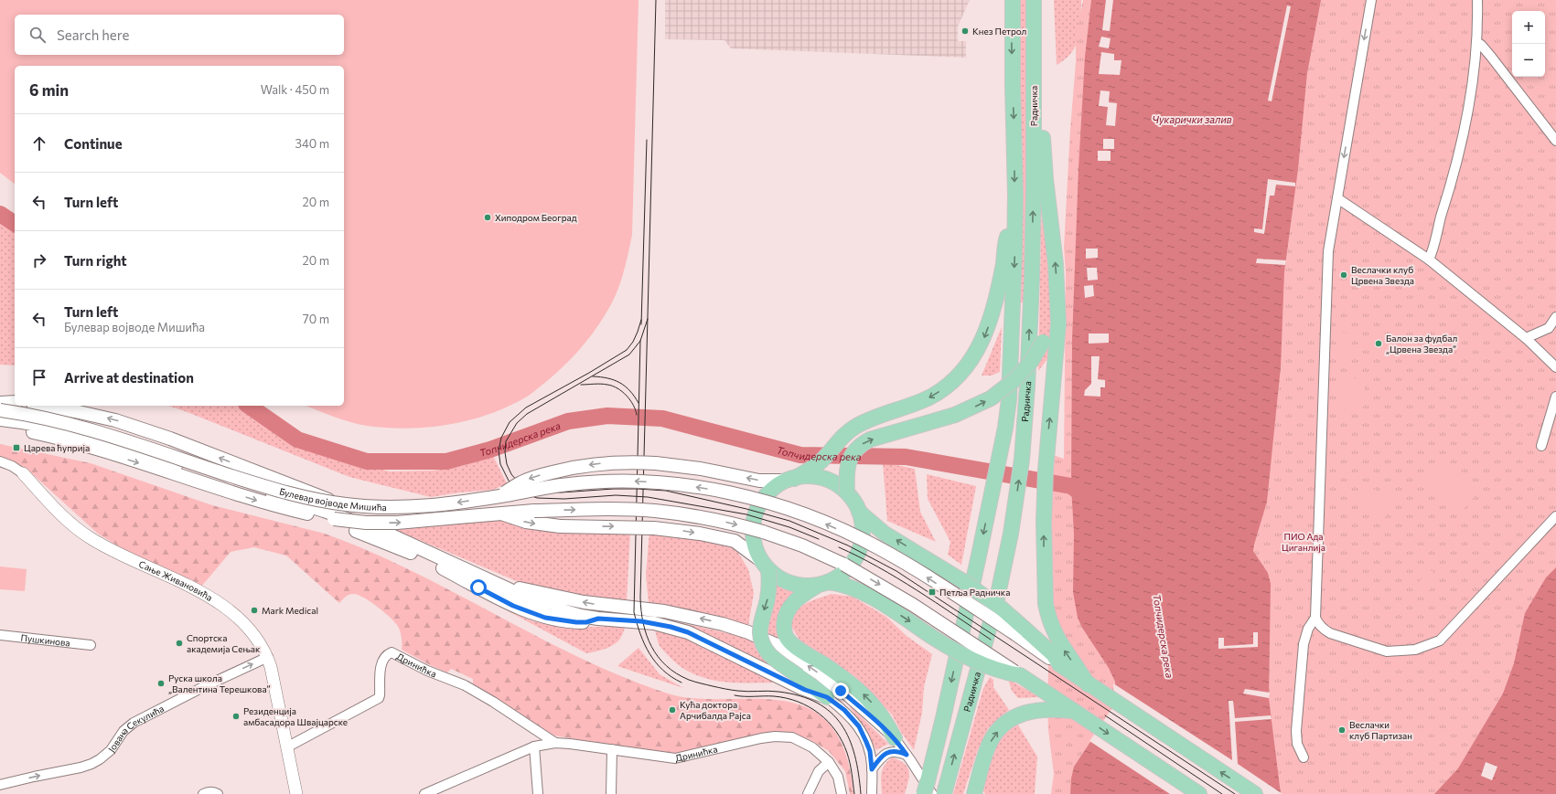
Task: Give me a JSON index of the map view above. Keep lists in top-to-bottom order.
{
  "streets": {
    "main road": ["Радничка", "Булевар војводе Мишића"],
    "street": [
      "Сање Живановића",
      "Пушкинова",
      "Дринићка",
      "Јована Секулића"
    ]
  },
  "crossings": [
    ["Сање Живановића", "Дринићка"],
    ["Сање Живановића", "Јована Секулића"]
  ],
  "one_way": ["Јована Секулића"],
  "water": ["Чукарички залив", "Топчидерска река"],
  "parks": ["ПИО Ада Циганлија"],
  "places": {
    "other": [
      "Кнез Петрол",
      "Хиподром Београд",
      "Веслачки клуб Црвена Звезда",
      "Балон за фудбал „Црвена Звезда”",
      "Mark Medical",
      "Спортска академија Сењак",
      "Руска школа „Валентина Терешкова”",
      "Кућа доктора Арчибалда Рајса",
      "Резиденција амбасадора Швајцарске",
      "Веслачки клуб Партизан"
    ],
    "transit": ["Царева ћуприја", "Петља Радничка"]
  },
  "page": {
    "map_buttons": ["+", "−"],
    "search": "Search here",
    "heading": ["6 min", "Walk · 450 m"],
    "list": [
      ["Continue", "340 m"],
      ["Turn left", "20 m"],
      ["Turn right", "20 m"],
      ["Turn left", "Булевар војводе Мишића", "70 m"],
      "Arrive at destination"
    ]
  }
}
